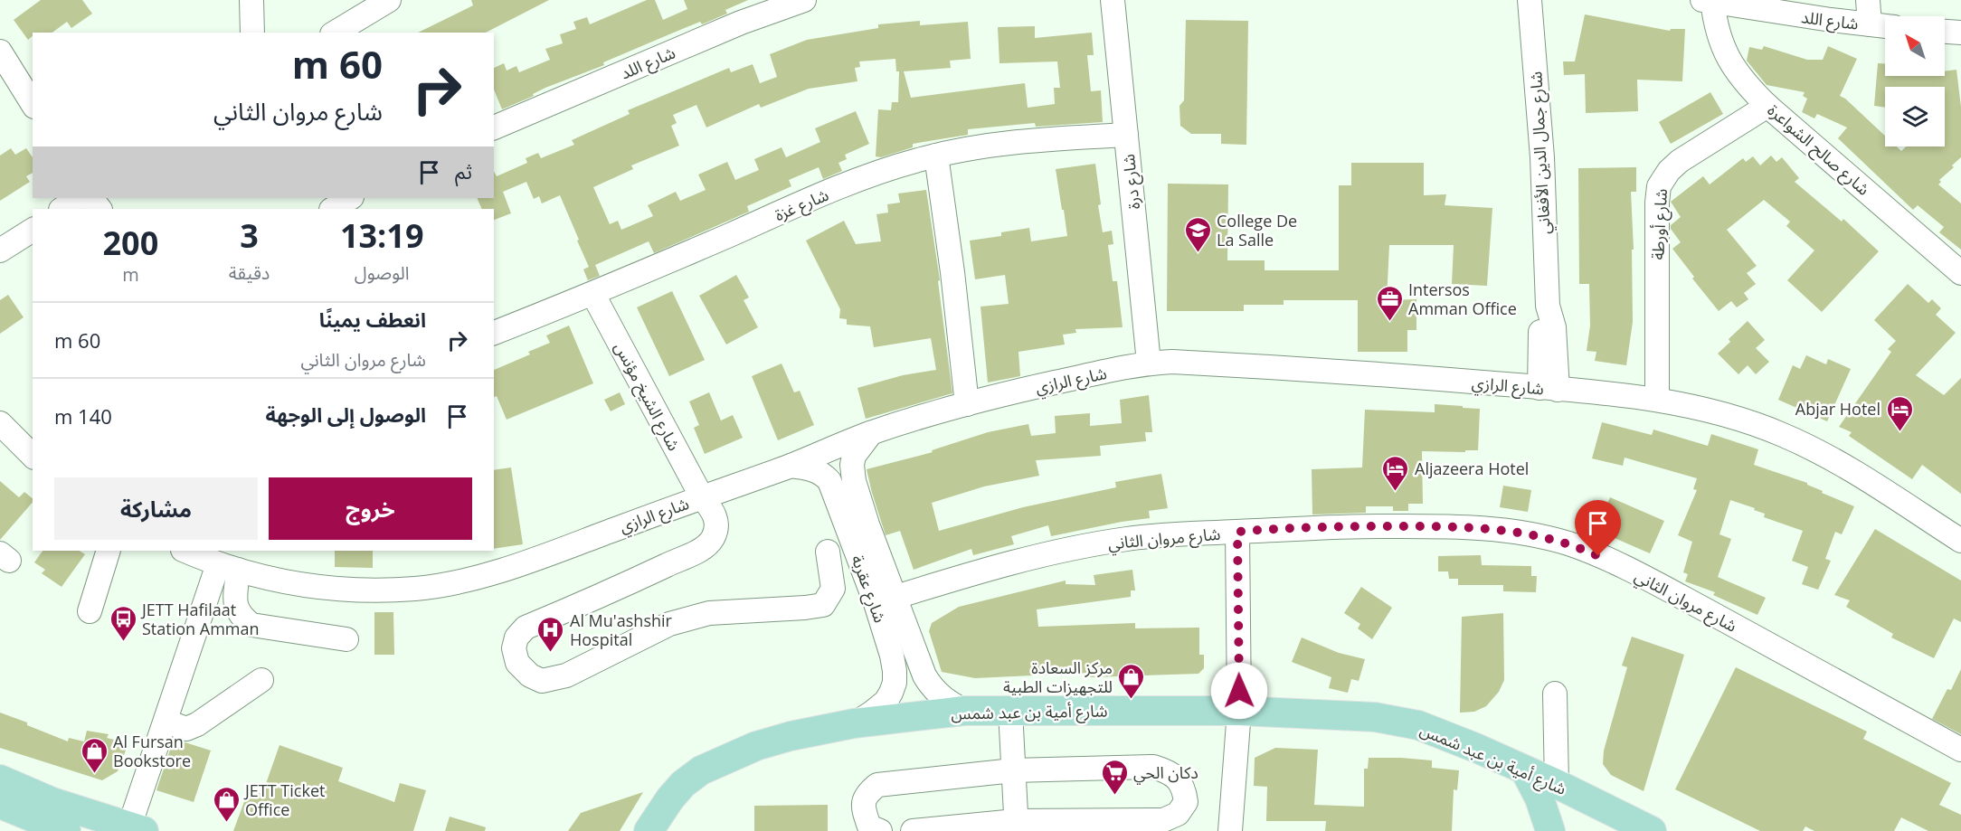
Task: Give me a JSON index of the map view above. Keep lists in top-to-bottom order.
{
  "streets": {
    "main road": ["شارع أمية بن عبد شمس"],
    "street": [
      "شارع اللد",
      "شارع صالح الشواعرة",
      "شارع جمال الدين الأفغاني",
      "شارع درة",
      "شارع غزة",
      "شارع أورطة",
      "شارع الرازي",
      "شارع الشيخ مؤنس",
      "شارع مروان الثاني",
      "شارع عقربة"
    ]
  },
  "crossings": [
    ["شارع اللد", "شارع صالح الشواعرة"],
    ["شارع صالح الشواعرة", "شارع أورطة"],
    ["شارع جمال الدين الأفغاني", "شارع الرازي"],
    ["شارع درة", "شارع غزة"],
    ["شارع درة", "شارع الرازي"],
    ["شارع غزة", "شارع الشيخ مؤنس"],
    ["شارع أورطة", "شارع الرازي"],
    ["شارع الرازي", "شارع الشيخ مؤنس"],
    ["شارع الرازي", "شارع عقربة"],
    ["شارع مروان الثاني", "شارع عقربة"],
    ["شارع عقربة", "شارع أمية بن عبد شمس"]
  ],
  "places": {
    "school or university": ["College De La Salle"],
    "office": ["Intersos Amman Office"],
    "hotel": ["Abjar Hotel", "Aljazeera Hotel"],
    "bus stop": ["JETT Hafilaat Station Amman"],
    "hospital": ["Al Mu'ashshir Hospital"],
    "shop": ["مركز السعادة للتجهيزات الطبية", "Al Fursan Bookstore", "JETT Ticket Office"],
    "supermarket": ["دكان الحي"]
  },
  "north": "top left",
  "page": {
    "turn": ["60 m", "شارع مروان الثاني"],
    "then": "ثم",
    "eta": [
      "13:19",
      "الوصول",
      "3",
      "دقيقة",
      "200",
      "m"
    ],
    "list": [
      {
        "name": "انعطف يمينًا",
        "note": "شارع مروان الثاني",
        "value": "60 m"
      },
      {
        "name": "الوصول إلى الوجهة",
        "value": "140 m"
      }
    ],
    "buttons": ["خروج", "مشاركة"]
  }
}
